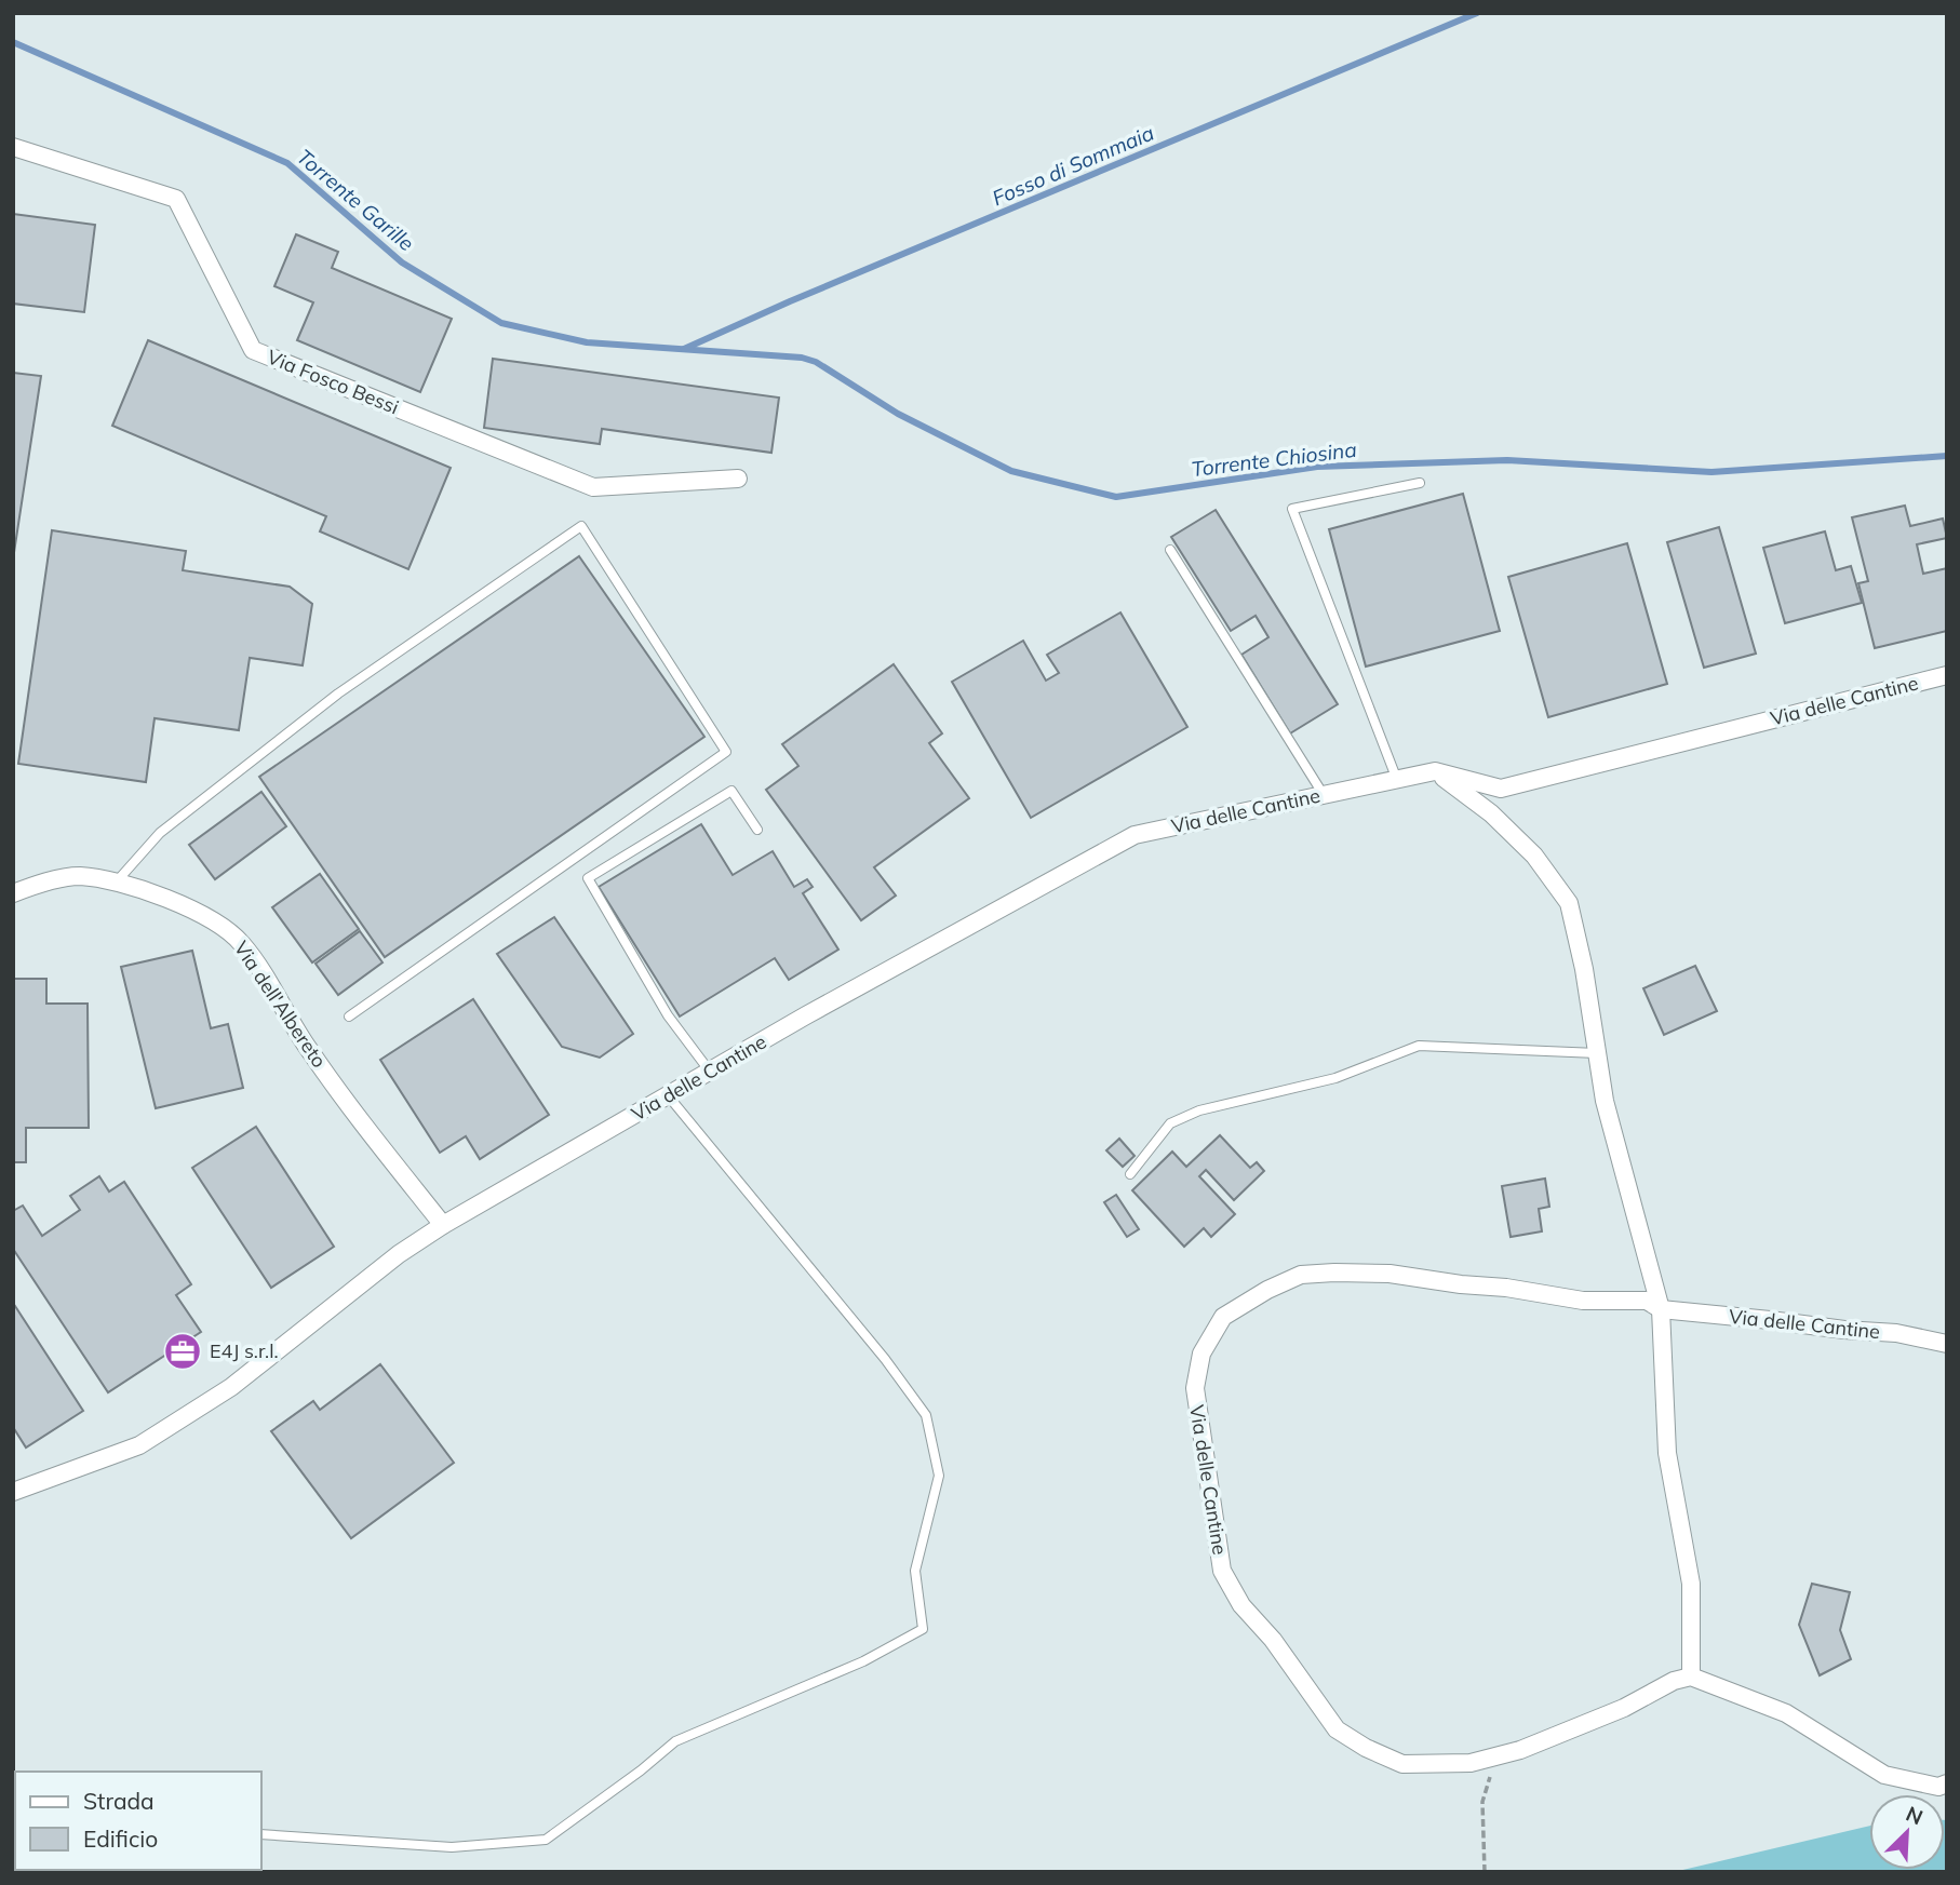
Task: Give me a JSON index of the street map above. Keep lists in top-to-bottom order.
{
  "streets": {
    "street": ["Via Fosco Bessi", "Via delle Cantine", "Via dell'Albereto"]
  },
  "crossings": [
    ["Via delle Cantine", "Via dell'Albereto"]
  ],
  "water": ["Fosso di Sommaia", "Torrente Garille", "Torrente Chiosina"],
  "places": {
    "office": ["E4J s.r.l."]
  },
  "legend": ["Strada", "Edificio"],
  "north": "top right"
}
